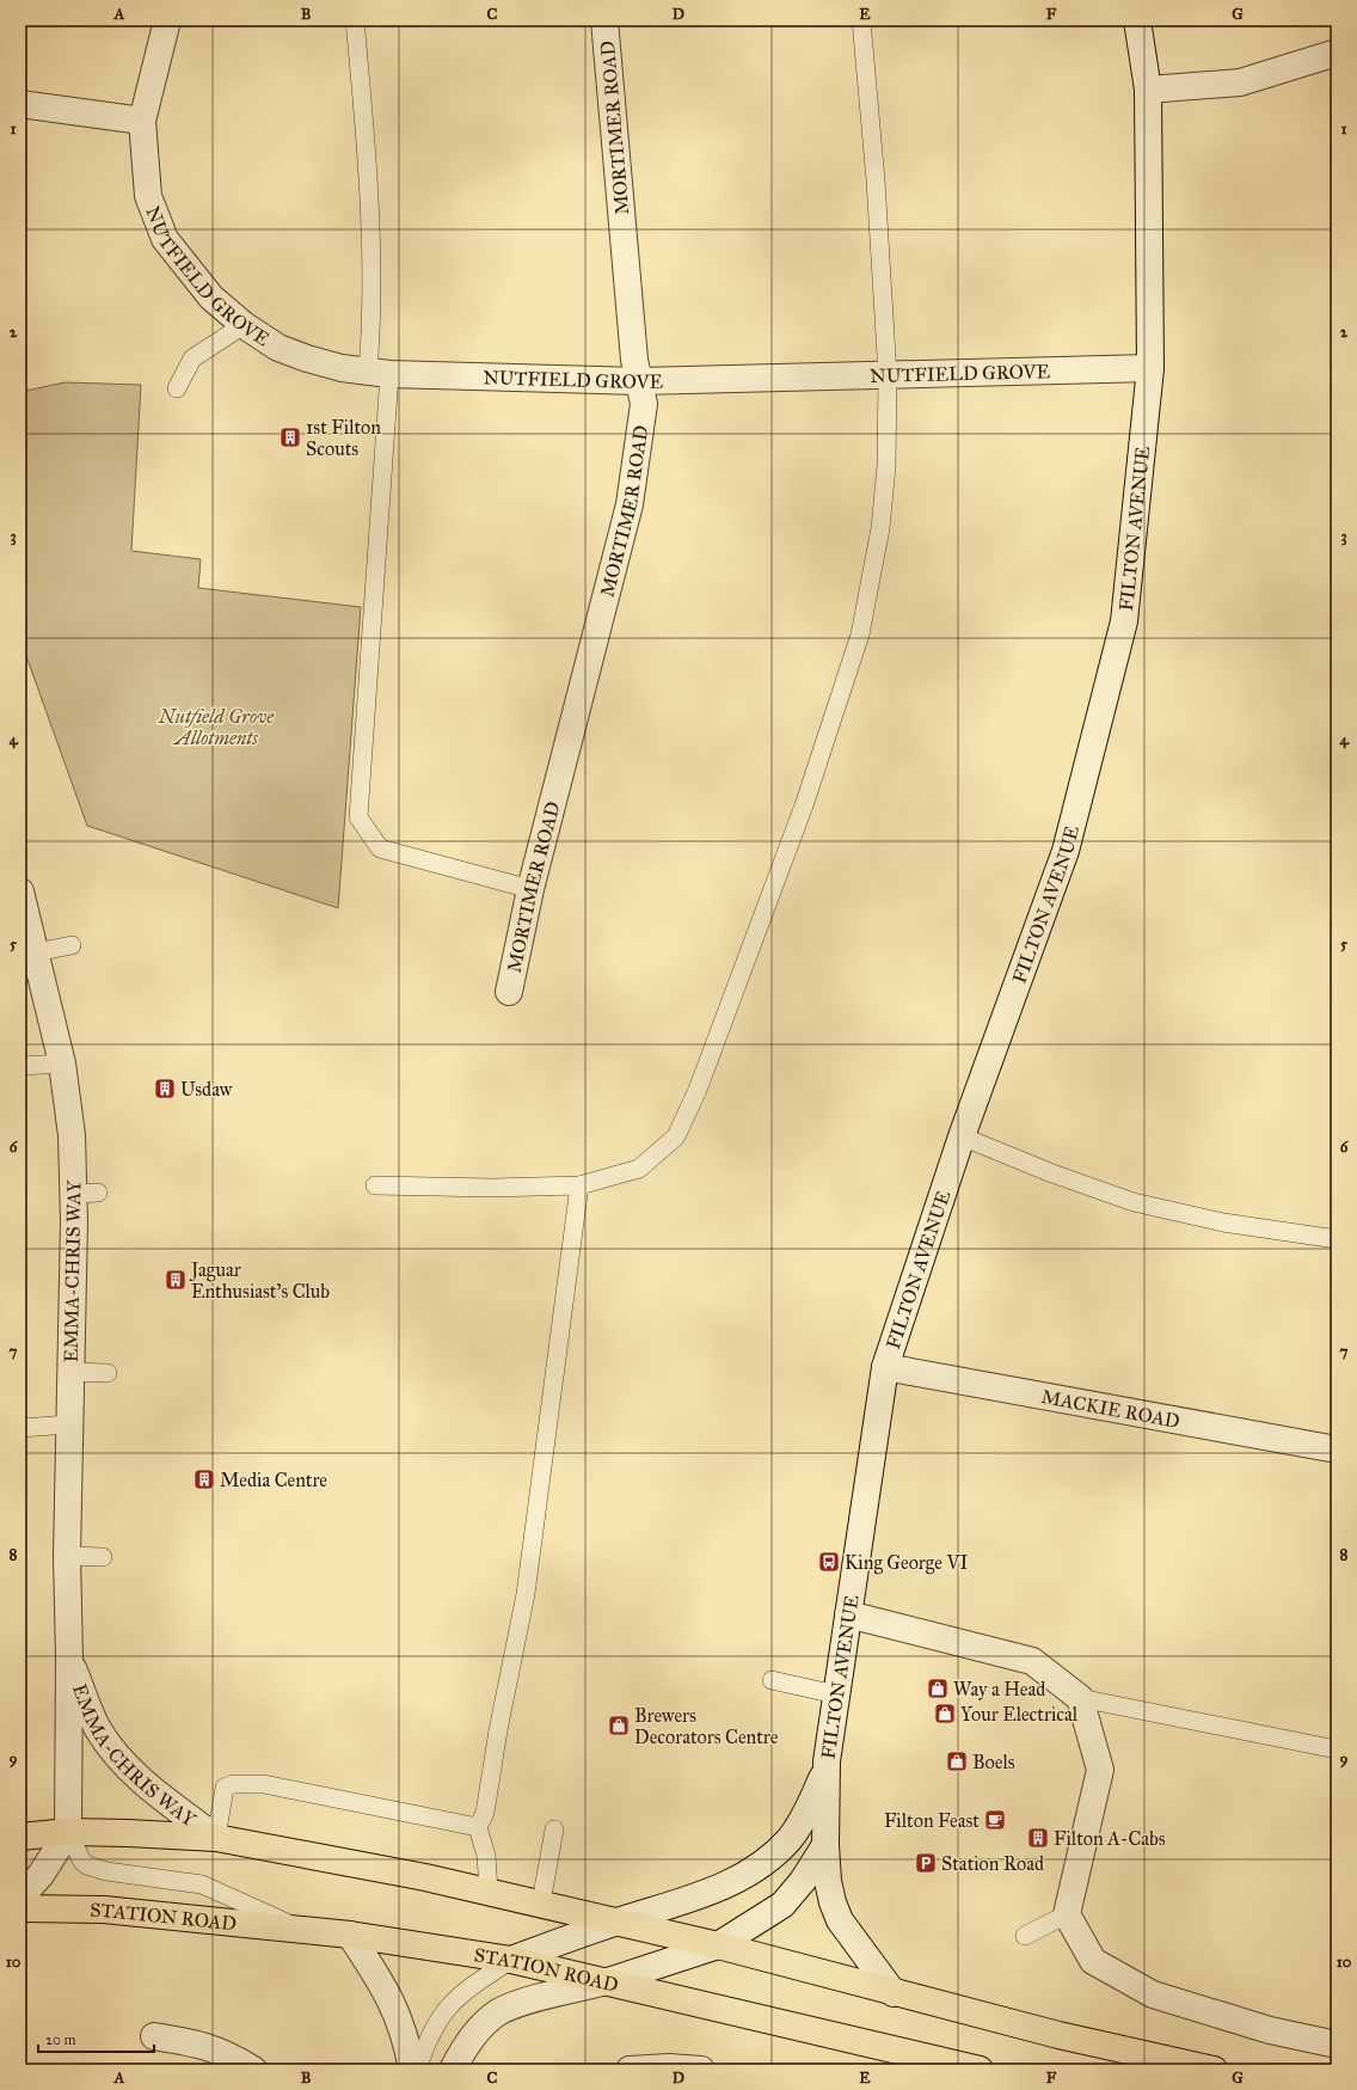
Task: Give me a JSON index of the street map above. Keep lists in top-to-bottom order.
{
  "streets": {
    "main road": ["STATION ROAD"],
    "street": [
      "MORTIMER ROAD",
      "NUTFIELD GROVE",
      "FILTON AVENUE",
      "EMMA-CHRIS WAY",
      "MACKIE ROAD"
    ]
  },
  "crossings": [
    ["MORTIMER ROAD", "NUTFIELD GROVE"],
    ["NUTFIELD GROVE", "FILTON AVENUE"],
    ["FILTON AVENUE", "MACKIE ROAD"],
    ["FILTON AVENUE", "STATION ROAD"],
    ["EMMA-CHRIS WAY", "STATION ROAD"]
  ],
  "parks": ["Nutfield Grove Allotments"],
  "places": {
    "building": [
      "1st Filton Scouts",
      "Usdaw",
      "Jaguar Enthusiast's Club",
      "Media Centre",
      "Filton A-Cabs"
    ],
    "bus stop": ["King George VI"],
    "shop": [
      "Way a Head",
      "Your Electrical",
      "Brewers Decorators Centre",
      "Boels"
    ],
    "cafe": ["Filton Feast"],
    "parking": ["Station Road"]
  },
  "scale_bar": "20 m",
  "grid": {
    "columns": [
      "A",
      "B",
      "C",
      "D",
      "E",
      "F",
      "G"
    ],
    "rows": [
      "1",
      "2",
      "3",
      "4",
      "5",
      "6",
      "7",
      "8",
      "9",
      "10"
    ]
  }
}
